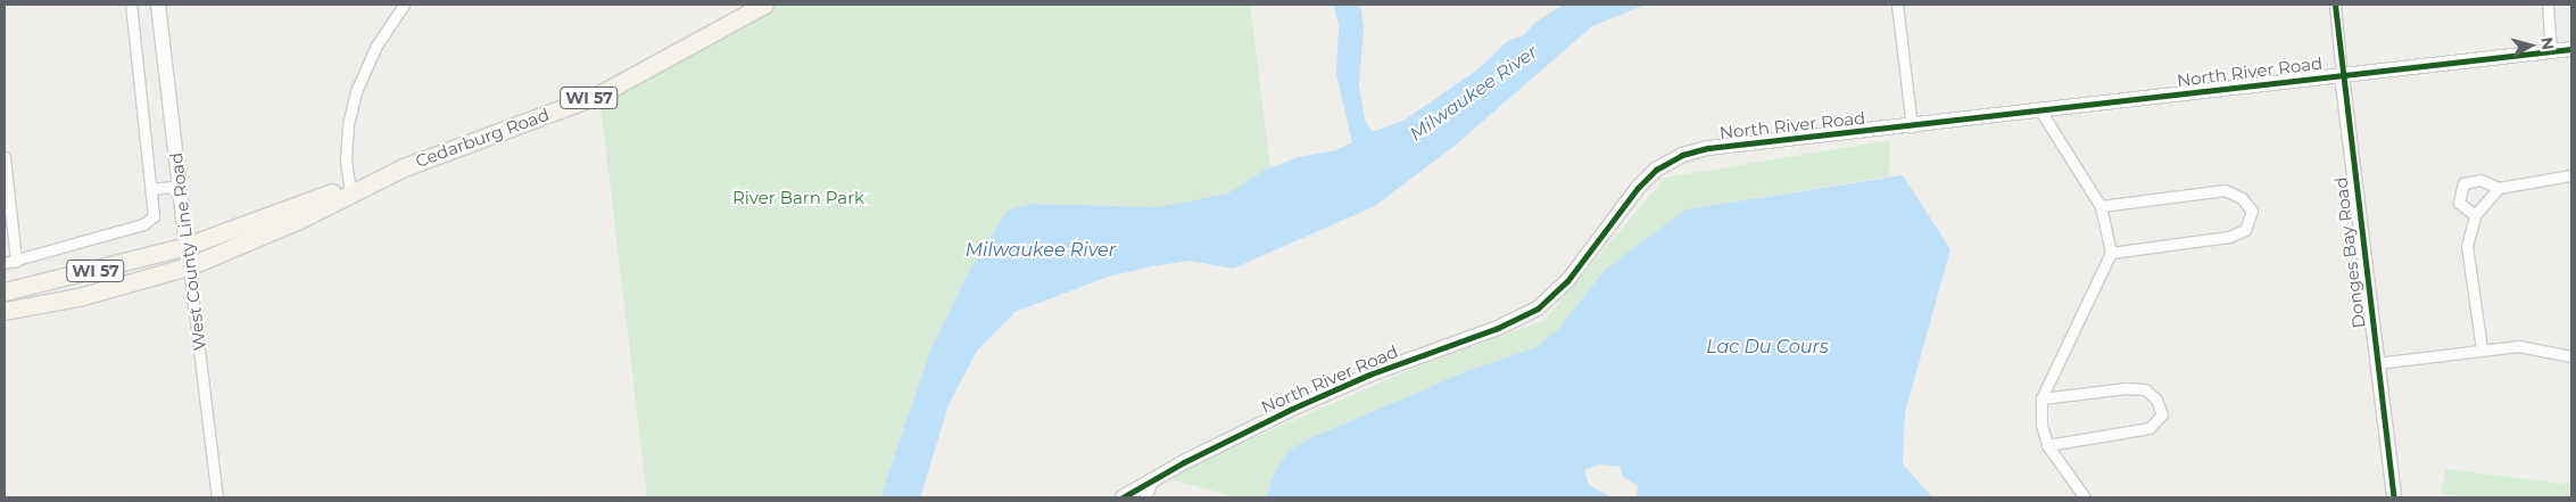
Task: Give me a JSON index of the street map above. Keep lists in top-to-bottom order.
{
  "streets": {
    "main road": ["WI 57", "Cedarburg Road"],
    "street": ["North River Road", "West County Line Road", "Donges Bay Road"]
  },
  "crossings": [
    ["North River Road", "Donges Bay Road"],
    ["WI 57", "Cedarburg Road"],
    ["WI 57", "West County Line Road"],
    ["Cedarburg Road", "West County Line Road"]
  ],
  "water": ["Milwaukee River", "Lac Du Cours"],
  "parks": ["River Barn Park"],
  "north": "right"
}
